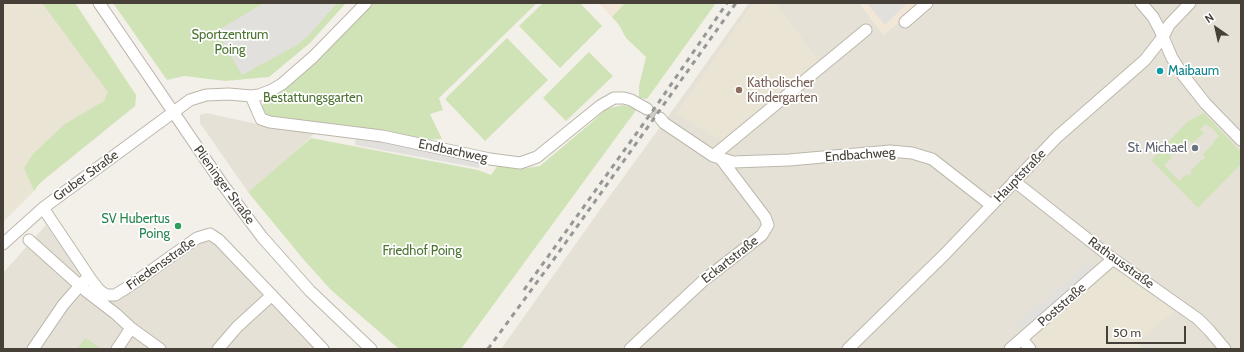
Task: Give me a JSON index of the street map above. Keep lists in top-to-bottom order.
{
  "streets": {
    "street": [
      "Endbachweg",
      "Gruber Straße",
      "Hauptstraße",
      "Plieninger Straße",
      "Eckartstraße",
      "Rathausstraße",
      "Friedensstraße",
      "Poststraße"
    ]
  },
  "crossings": [
    ["Endbachweg", "Gruber Straße"],
    ["Endbachweg", "Hauptstraße"],
    ["Endbachweg", "Eckartstraße"],
    ["Gruber Straße", "Plieninger Straße"],
    ["Gruber Straße", "Friedensstraße"],
    ["Hauptstraße", "Rathausstraße"],
    ["Rathausstraße", "Poststraße"]
  ],
  "parks": ["Sportzentrum Poing", "Bestattungsgarten", "Friedhof Poing"],
  "places": [
    "Maibaum",
    "Katholischer Kindergarten",
    "St. Michael",
    "SV Hubertus Poing"
  ],
  "scale_bar": "50 m",
  "north": "top left"
}
